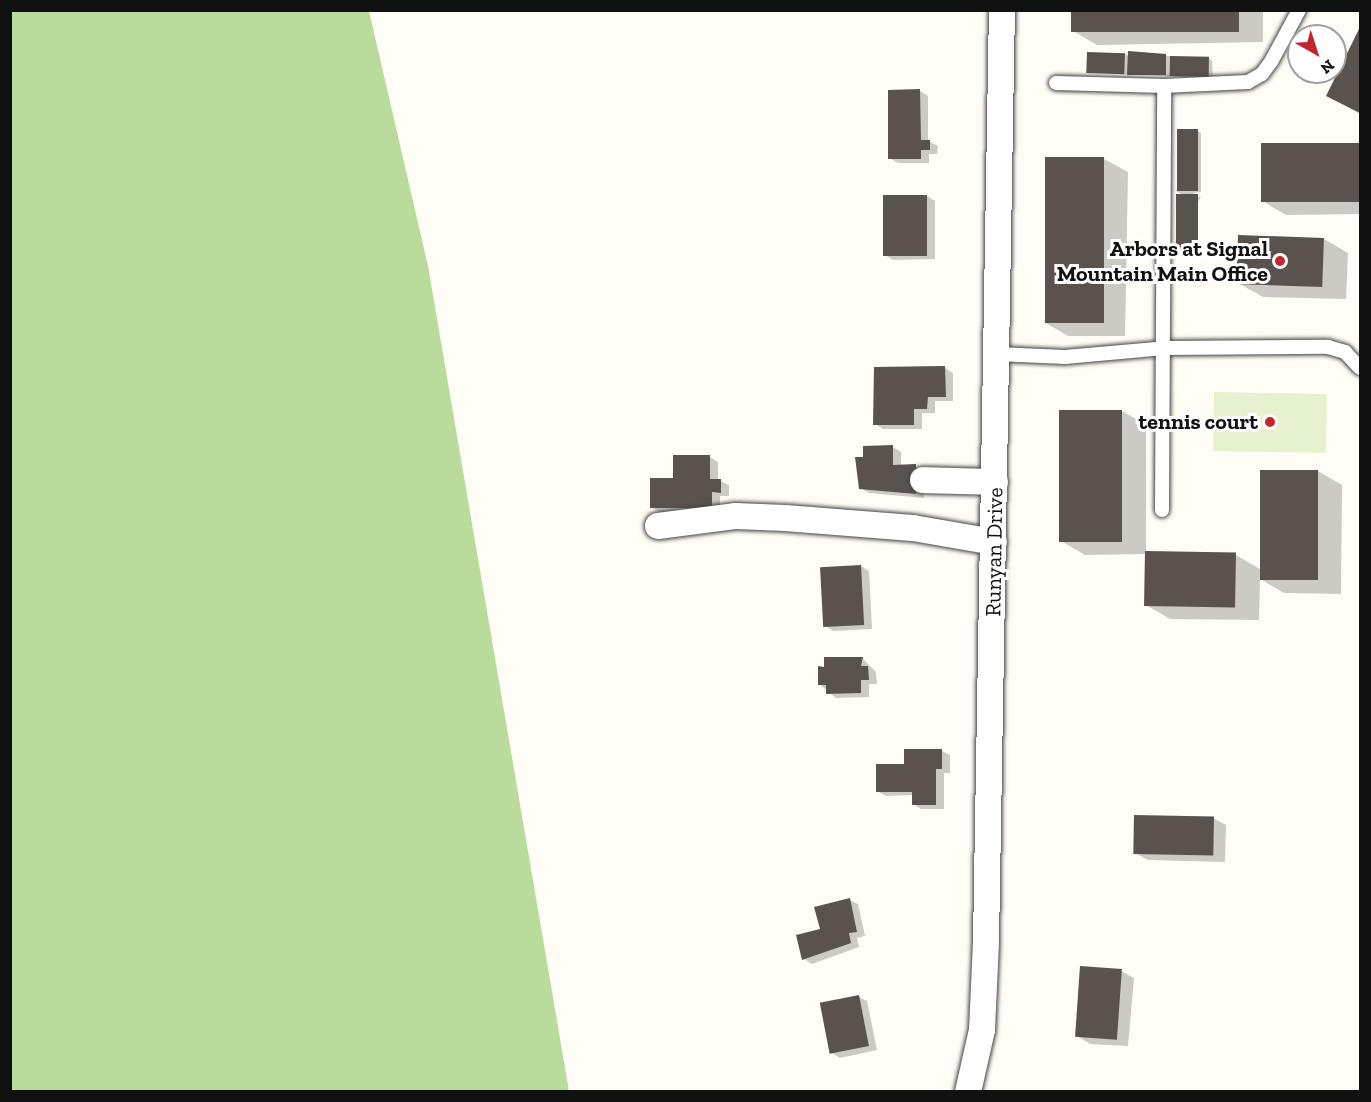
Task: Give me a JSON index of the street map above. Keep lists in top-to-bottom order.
{
  "streets": {
    "street": ["Runyan Drive"]
  },
  "places": ["Arbors at Signal Mountain Main Office", "tennis court"],
  "north": "bottom right"
}
